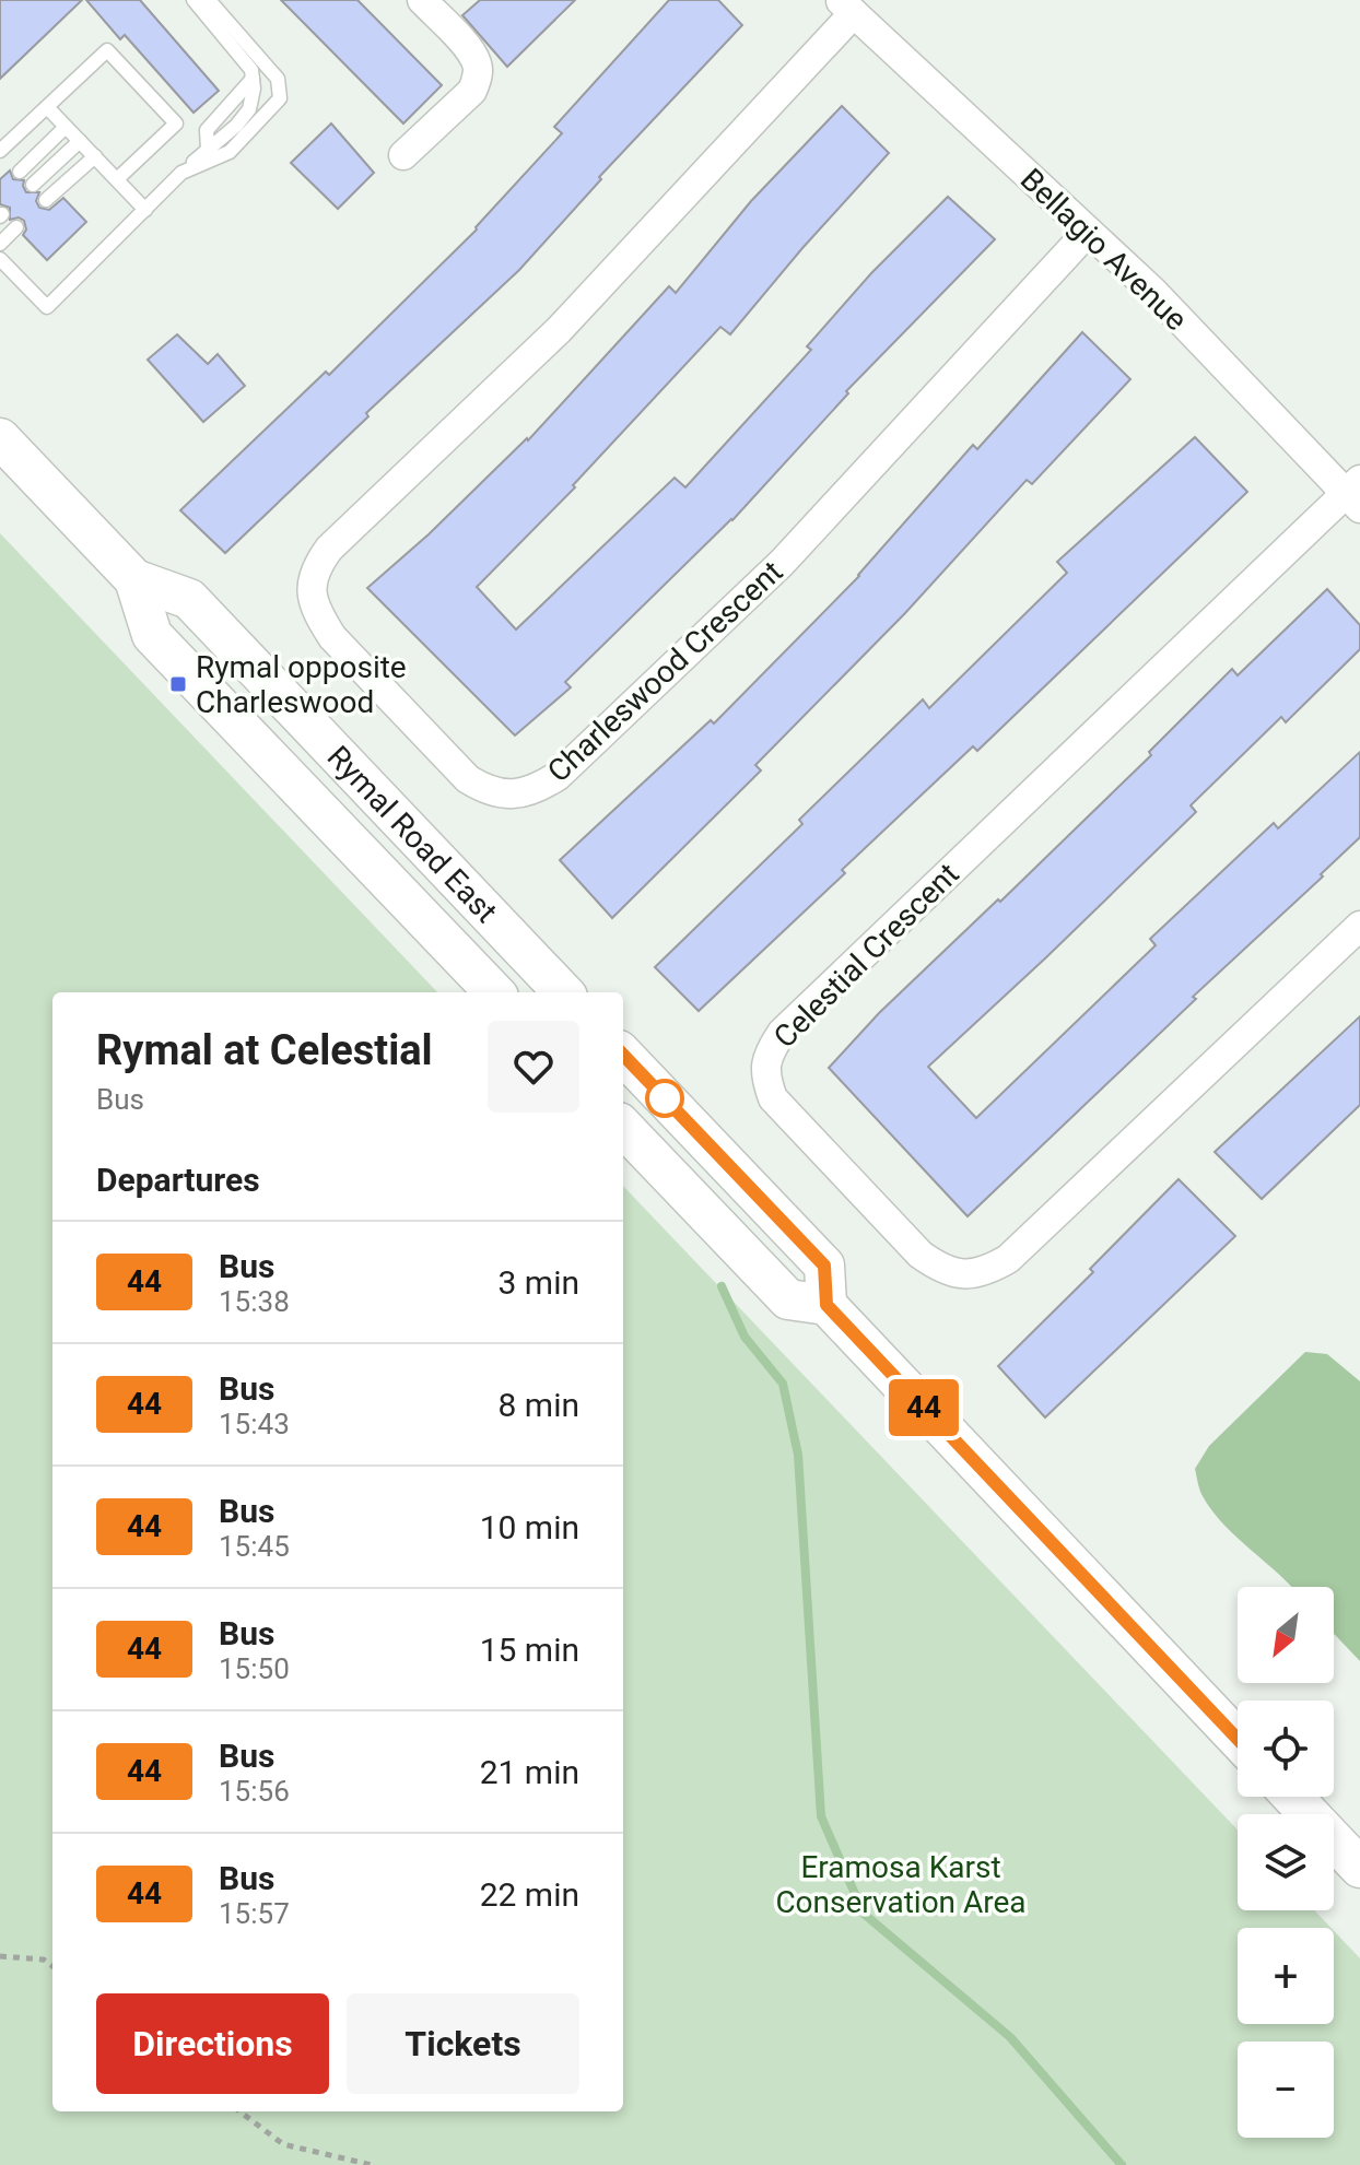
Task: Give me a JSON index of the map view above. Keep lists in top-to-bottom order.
{
  "streets": {
    "main road": ["Rymal Road East"],
    "street": ["Bellagio Avenue", "Charleswood Crescent", "Celestial Crescent"]
  },
  "crossings": [
    ["Bellagio Avenue", "Charleswood Crescent"],
    ["Bellagio Avenue", "Celestial Crescent"]
  ],
  "parks": ["Eramosa Karst Conservation Area"],
  "places": {
    "transit": ["Rymal opposite Charleswood"]
  },
  "lines": ["bus line 44"],
  "north": "bottom left",
  "page": {
    "on_map": "44",
    "heading": [
      ["Rymal at Celestial", "Bus"],
      "Departures"
    ],
    "list": [
      {
        "mark": "44",
        "name": "Bus",
        "note": "15:38",
        "value": "3 min"
      },
      {
        "mark": "44",
        "name": "Bus",
        "note": "15:43",
        "value": "8 min"
      },
      {
        "mark": "44",
        "name": "Bus",
        "note": "15:45",
        "value": "10 min"
      },
      {
        "mark": "44",
        "name": "Bus",
        "note": "15:50",
        "value": "15 min"
      },
      {
        "mark": "44",
        "name": "Bus",
        "note": "15:56",
        "value": "21 min"
      },
      {
        "mark": "44",
        "name": "Bus",
        "note": "15:57",
        "value": "22 min"
      }
    ],
    "map_buttons": ["+", "−"],
    "buttons": ["Directions", "Tickets"]
  }
}
